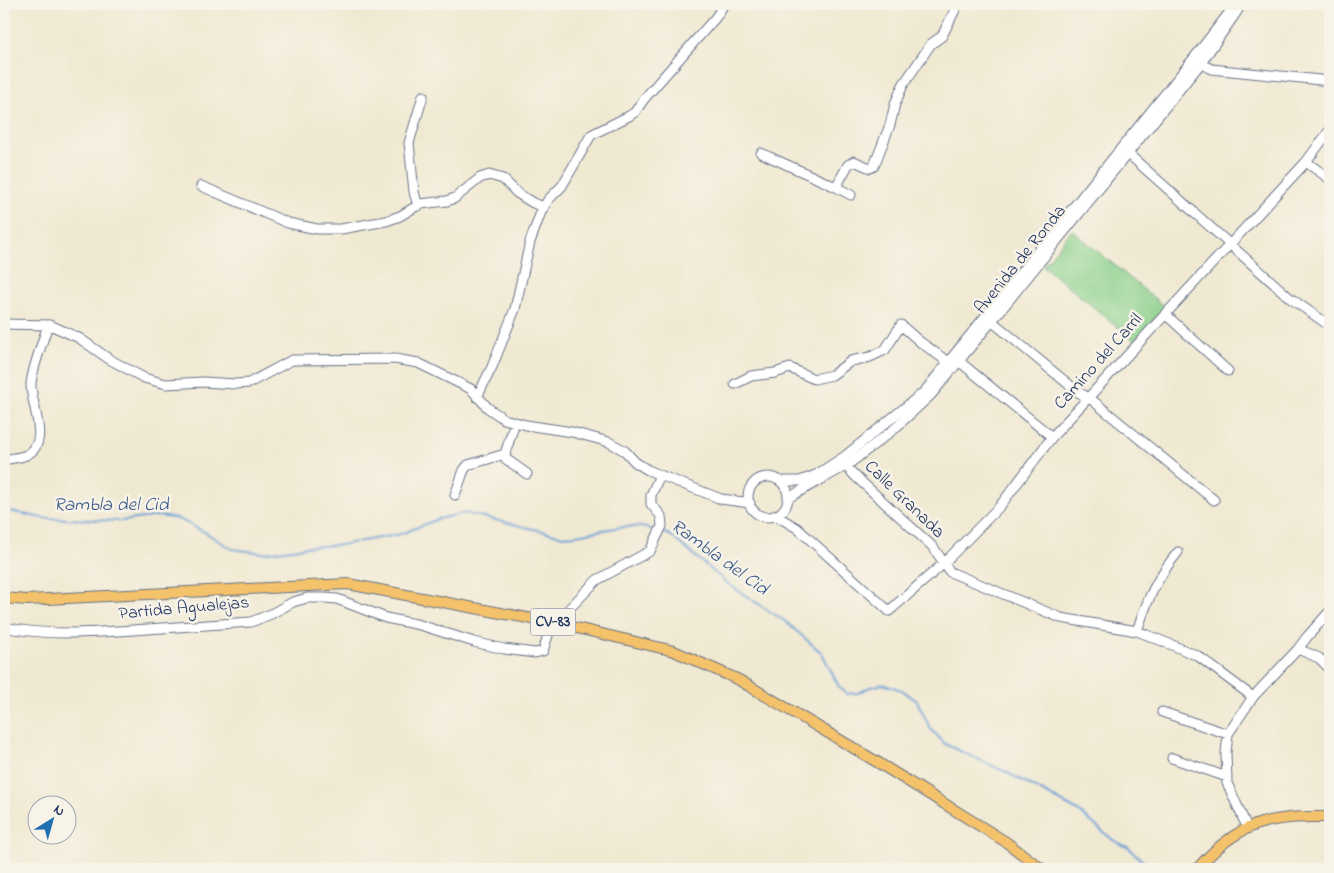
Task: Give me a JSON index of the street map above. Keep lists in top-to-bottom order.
{
  "streets": {
    "main road": ["CV-83"],
    "street": [
      "Avenida de Ronda",
      "Camino del Carril",
      "Calle Granada",
      "Partida Agualejas"
    ]
  },
  "crossings": [
    ["Avenida de Ronda", "Calle Granada"],
    ["Camino del Carril", "Calle Granada"]
  ],
  "water": ["Rambla del Cid"],
  "north": "top right"
}
